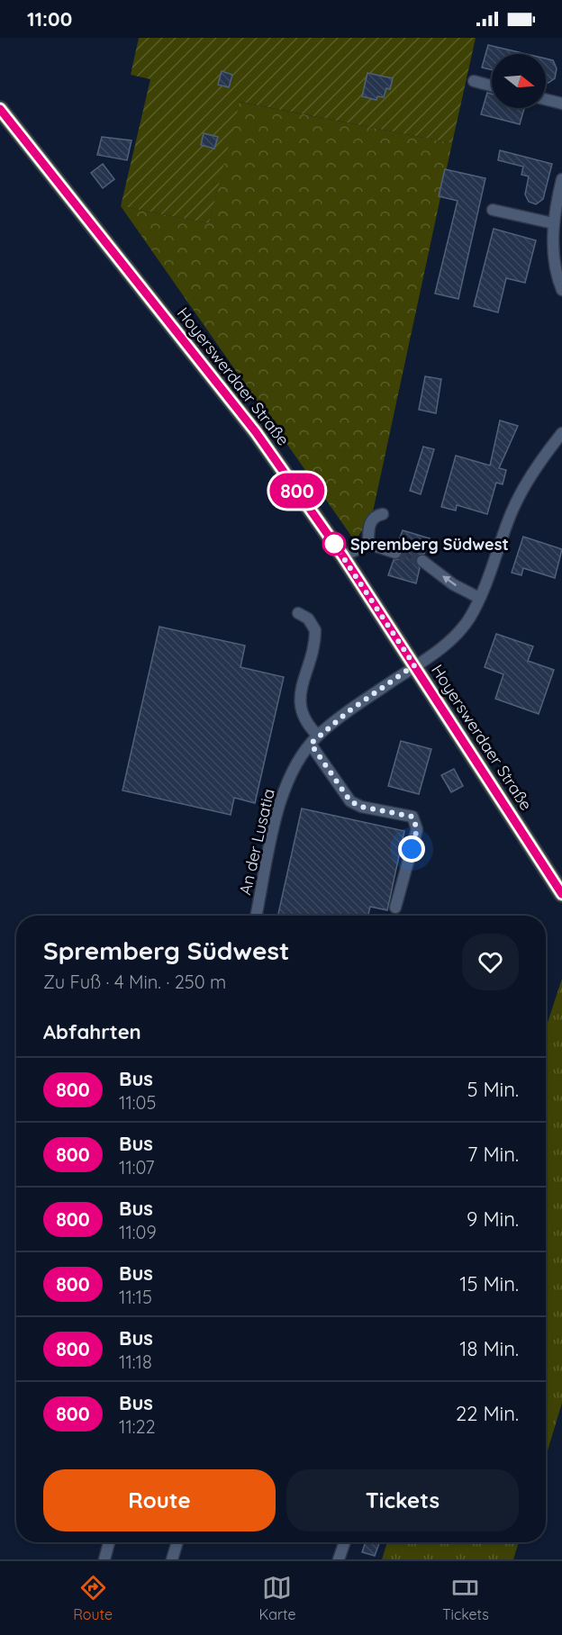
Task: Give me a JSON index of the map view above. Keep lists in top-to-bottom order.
{
  "streets": {
    "main road": ["Hoyerswerdaer Straße"],
    "street": ["An der Lusatia"]
  },
  "crossings": [
    ["Hoyerswerdaer Straße", "An der Lusatia"]
  ],
  "places": ["Spremberg Südwest"],
  "lines": ["bus line 800"],
  "north": "right",
  "page": {
    "status": "11:00",
    "on_map": "800",
    "heading": [
      ["Spremberg Südwest", "Zu Fuß · 4 Min. · 250 m"],
      "Abfahrten"
    ],
    "list": [
      {
        "mark": "800",
        "name": "Bus",
        "note": "11:05",
        "value": "5 Min."
      },
      {
        "mark": "800",
        "name": "Bus",
        "note": "11:07",
        "value": "7 Min."
      },
      {
        "mark": "800",
        "name": "Bus",
        "note": "11:09",
        "value": "9 Min."
      },
      {
        "mark": "800",
        "name": "Bus",
        "note": "11:15",
        "value": "15 Min."
      },
      {
        "mark": "800",
        "name": "Bus",
        "note": "11:18",
        "value": "18 Min."
      },
      {
        "mark": "800",
        "name": "Bus",
        "note": "11:22",
        "value": "22 Min."
      }
    ],
    "buttons": ["Route", "Tickets"],
    "tabs": ["Route", "Karte", "Tickets"]
  }
}
